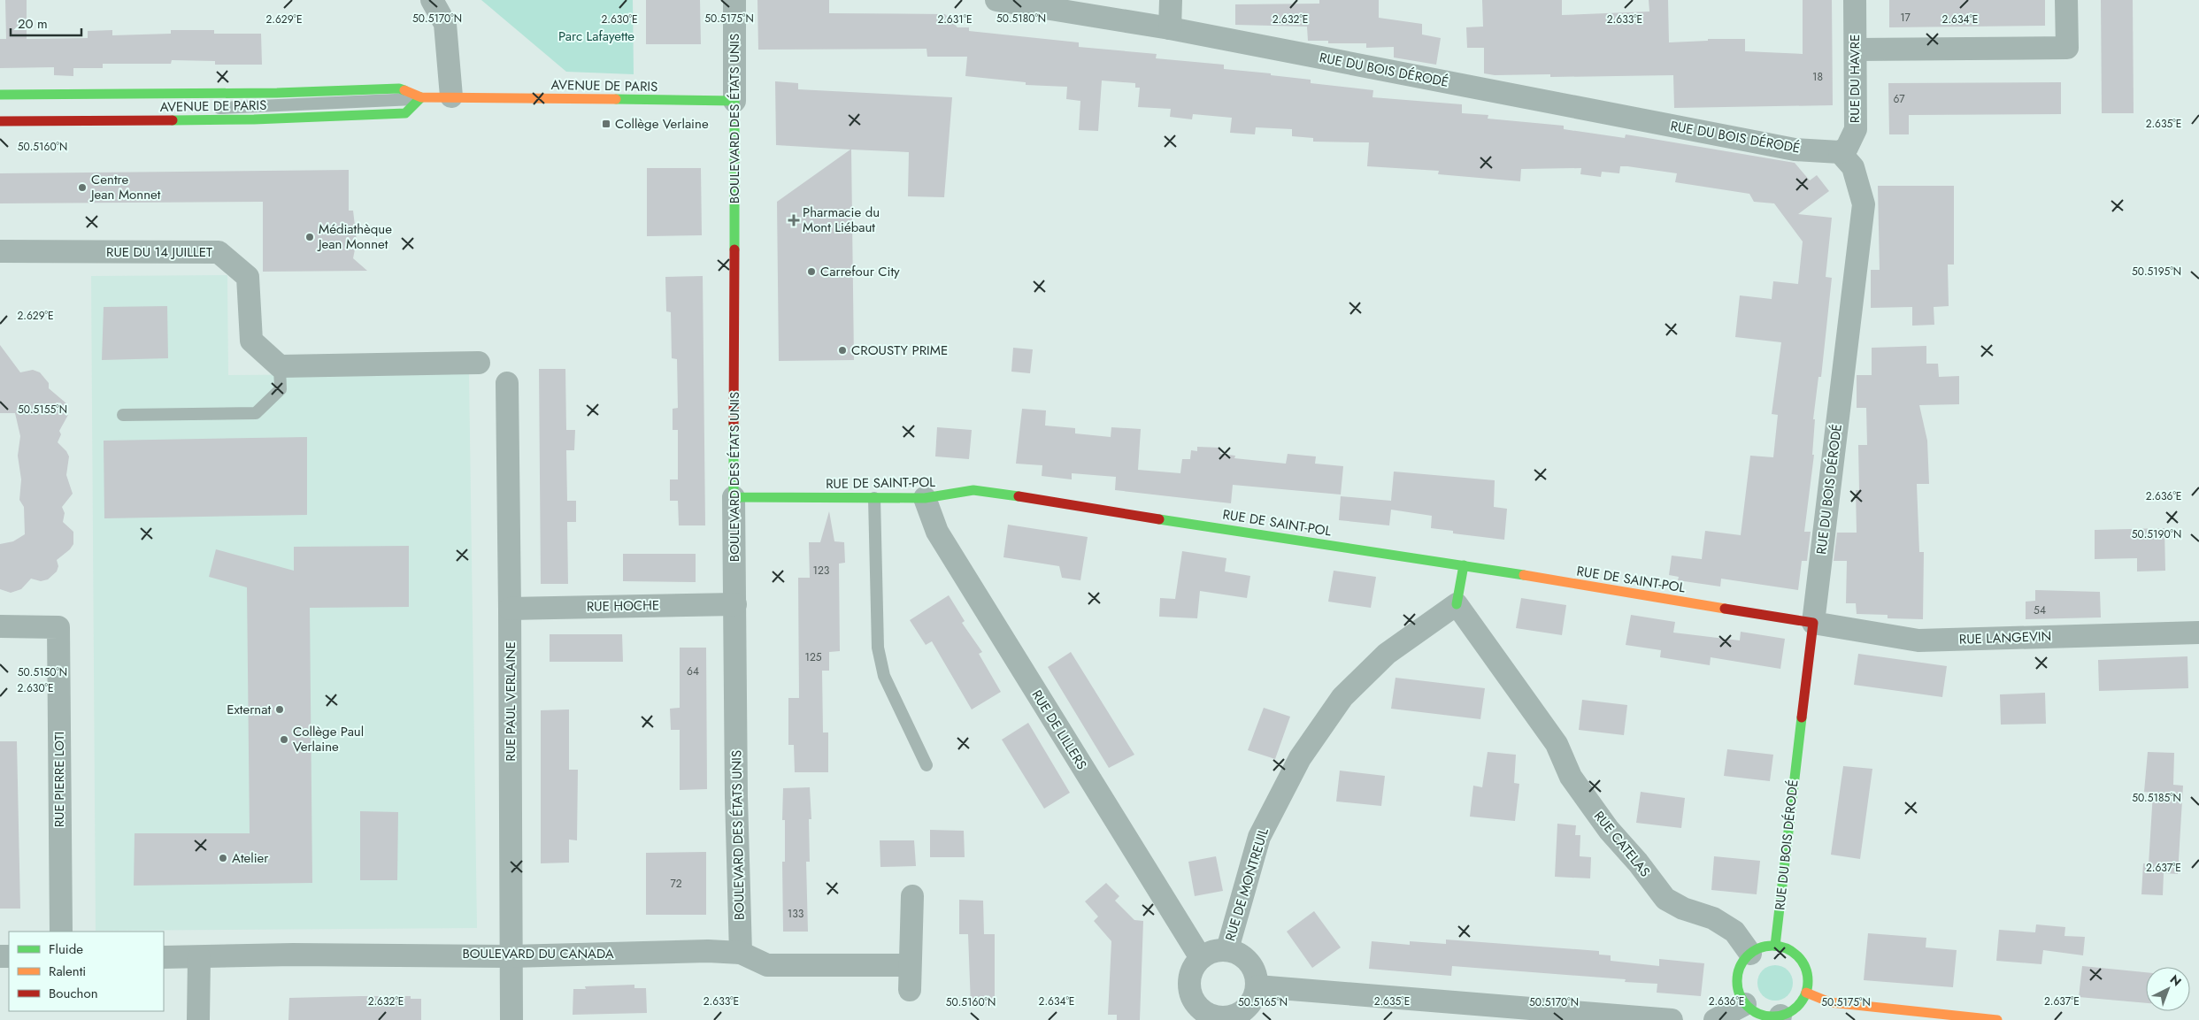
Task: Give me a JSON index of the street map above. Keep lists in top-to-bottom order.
{
  "streets": {
    "street": [
      "RUE DU BOIS DÉRODÉ",
      "RUE DU HAVRE",
      "AVENUE DE PARIS",
      "BOULEVARD DES ÉTATS UNIS",
      "RUE DU 14 JUILLET",
      "RUE DE SAINT-POL",
      "RUE HOCHE",
      "RUE LANGEVIN",
      "RUE PAUL VERLAINE",
      "RUE DE LILLERS",
      "RUE PIERRE LOTI",
      "RUE CATELAS",
      "RUE DE MONTREUIL",
      "BOULEVARD DU CANADA"
    ]
  },
  "crossings": [
    ["RUE DU BOIS DÉRODÉ", "RUE DU HAVRE"],
    ["RUE DU BOIS DÉRODÉ", "RUE DE SAINT-POL"],
    ["RUE DU BOIS DÉRODÉ", "RUE LANGEVIN"],
    ["RUE DU BOIS DÉRODÉ", "RUE CATELAS"],
    ["AVENUE DE PARIS", "BOULEVARD DES ÉTATS UNIS"],
    ["BOULEVARD DES ÉTATS UNIS", "RUE DE SAINT-POL"],
    ["BOULEVARD DES ÉTATS UNIS", "RUE HOCHE"],
    ["BOULEVARD DES ÉTATS UNIS", "BOULEVARD DU CANADA"],
    ["RUE DE SAINT-POL", "RUE LANGEVIN"],
    ["RUE DE SAINT-POL", "RUE DE LILLERS"],
    ["RUE HOCHE", "RUE PAUL VERLAINE"],
    ["RUE PAUL VERLAINE", "BOULEVARD DU CANADA"],
    ["RUE DE LILLERS", "RUE DE MONTREUIL"],
    ["RUE CATELAS", "RUE DE MONTREUIL"]
  ],
  "parks": ["Parc Lafayette"],
  "places": {
    "transit": ["Collège Verlaine"],
    "other": [
      "Centre Jean Monnet",
      "Médiathèque Jean Monnet",
      "Carrefour City",
      "CROUSTY PRIME",
      "Externat",
      "Collège Paul Verlaine",
      "Atelier"
    ],
    "health": ["Pharmacie du Mont Liébaut"]
  },
  "house_numbers": [
    "17",
    "18",
    "67",
    "123",
    "54",
    "125",
    "64",
    "72",
    "133"
  ],
  "legend": ["Fluide", "Ralenti", "Bouchon"],
  "scale_bar": "20 m",
  "north": "top right",
  "coordinates": [
    "50.5170°N",
    "50.5180°N",
    "50.5175°N",
    "2.629°E",
    "2.630°E",
    "2.631°E",
    "2.632°E",
    "2.633°E",
    "2.634°E",
    "2.635°E",
    "50.5160°N",
    "50.5195°N",
    "50.5155°N",
    "2.636°E",
    "50.5190°N",
    "50.5150°N",
    "50.5185°N",
    "2.637°E",
    "50.5165°N"
  ]
}
